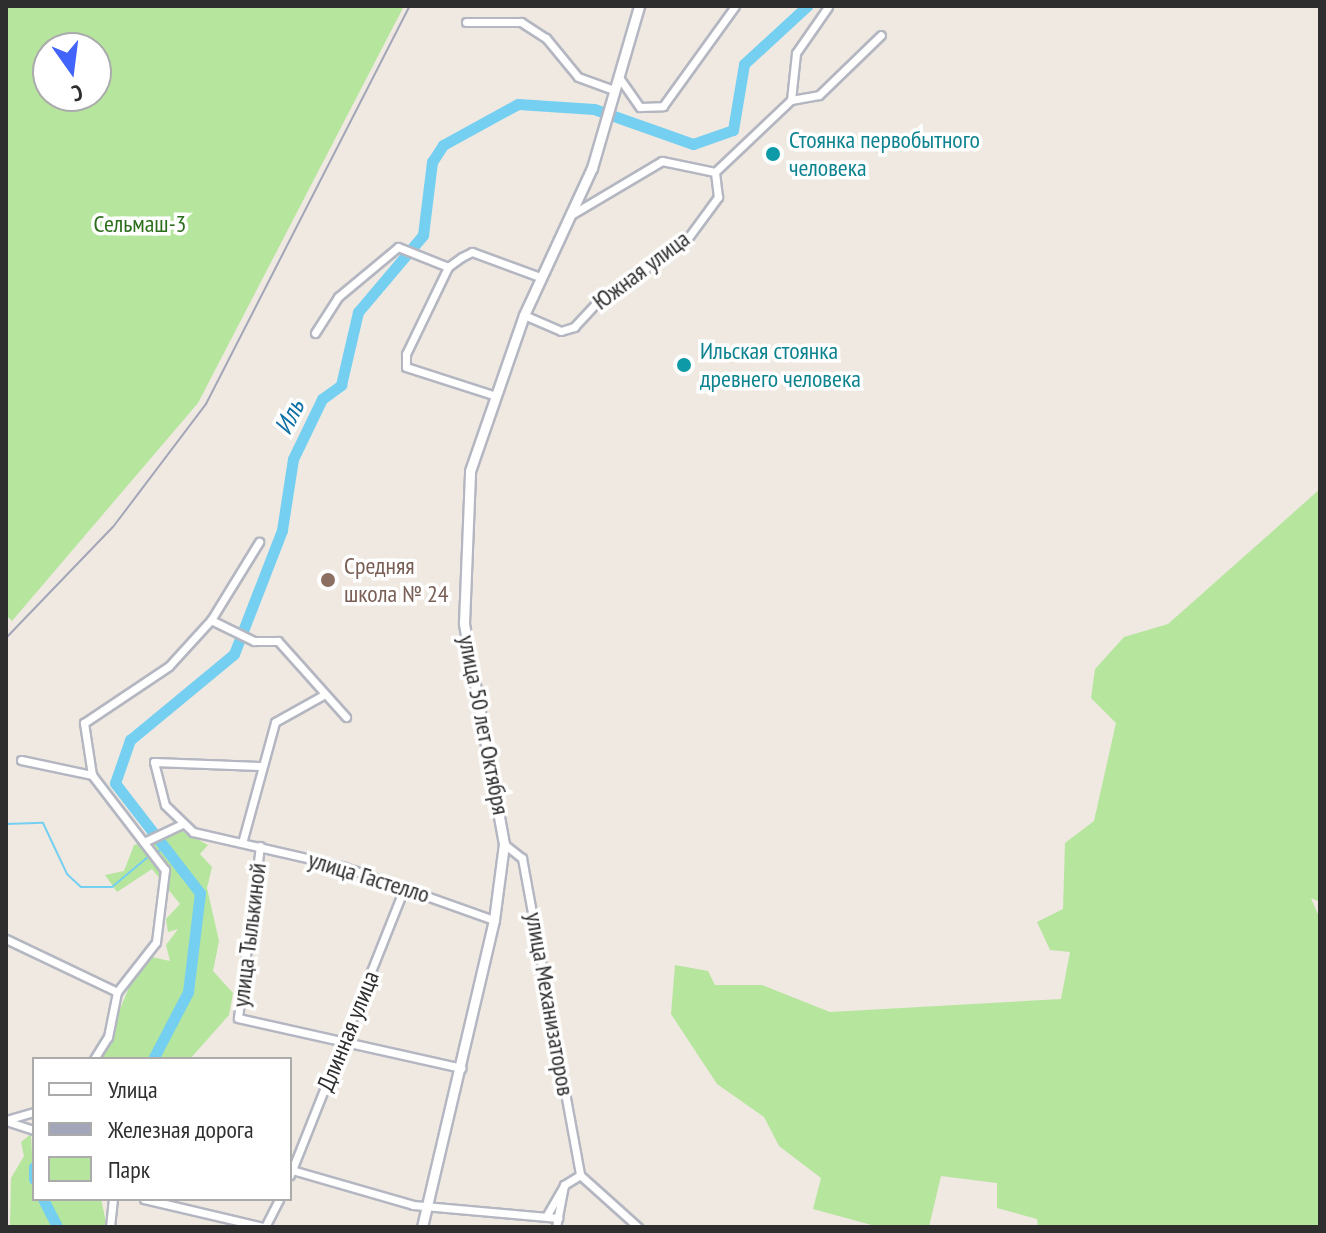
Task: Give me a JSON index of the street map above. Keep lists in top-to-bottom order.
{
  "streets": {
    "street": [
      "Южная улица",
      "улица 50 лет Октября",
      "улица Гастелло",
      "улица Тылькиной",
      "улица Механизаторов",
      "Длинная улица"
    ]
  },
  "crossings": [
    ["Южная улица", "улица 50 лет Октября"],
    ["улица 50 лет Октября", "улица Гастелло"],
    ["улица 50 лет Октября", "улица Механизаторов"],
    ["улица Гастелло", "улица Тылькиной"],
    ["улица Гастелло", "Длинная улица"],
    ["улица Тылькиной", "Длинная улица"]
  ],
  "water": ["Иль"],
  "parks": ["Сельмаш-3"],
  "places": ["Стоянка первобытного человека", "Ильская стоянка древнего человека", "Средняя школа № 24"],
  "legend": ["Улица", "Железная дорога", "Парк"],
  "north": "bottom"
}
